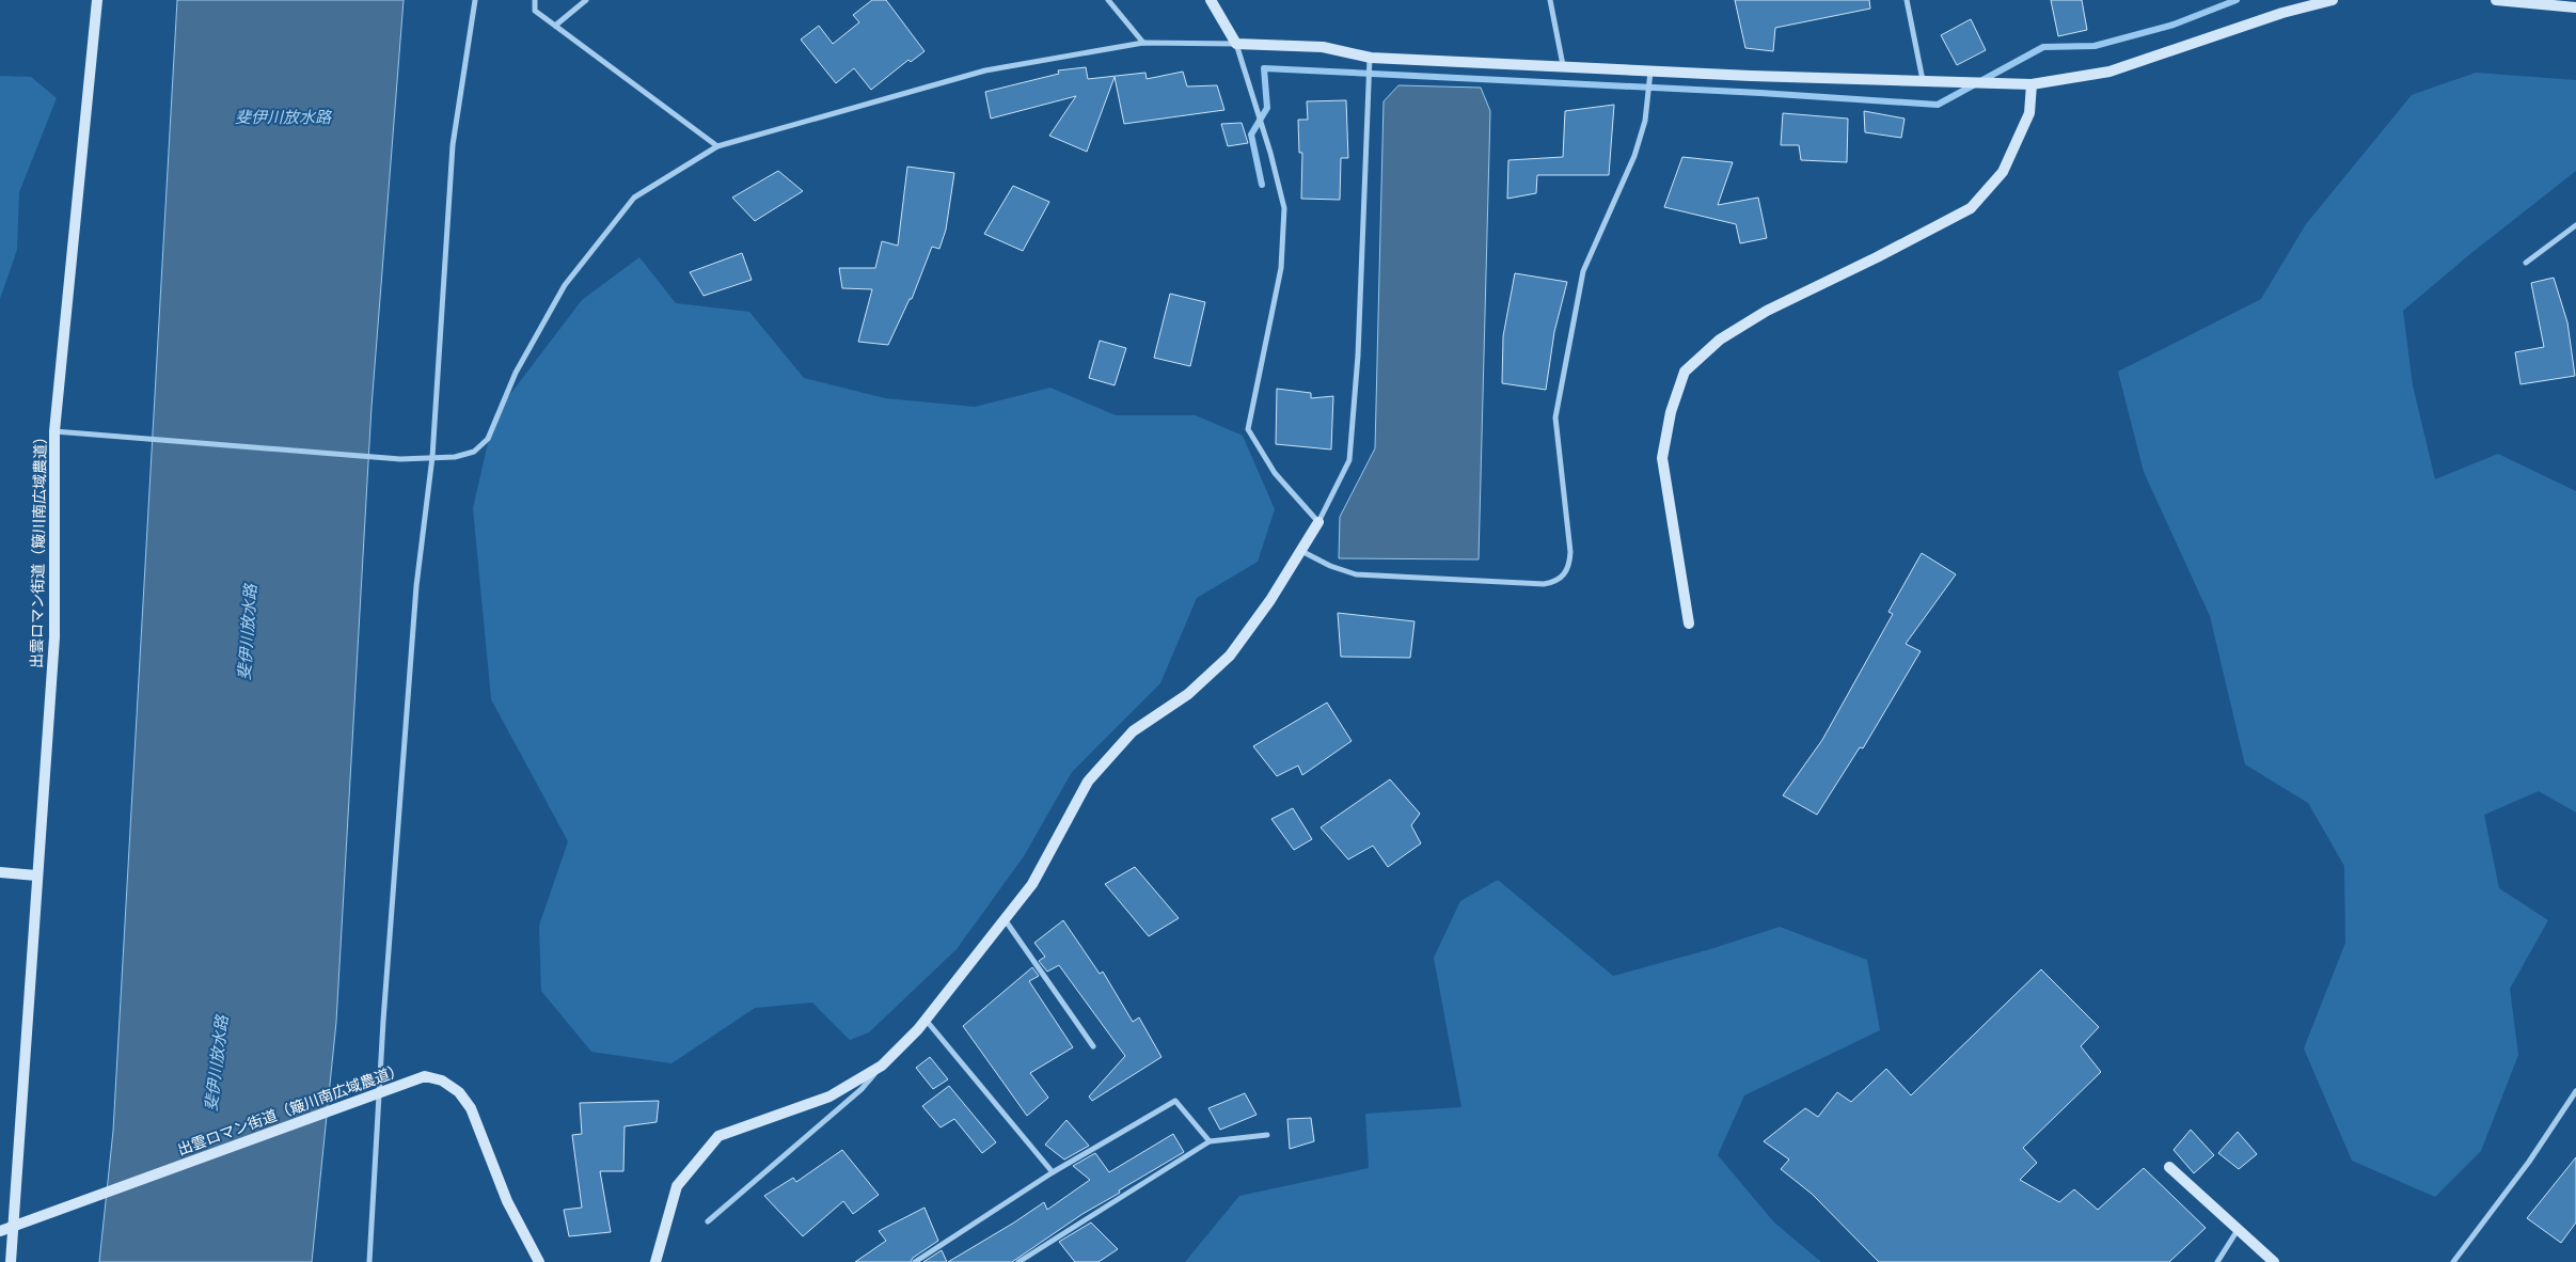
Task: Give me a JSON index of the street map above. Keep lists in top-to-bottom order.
{
  "streets": {
    "street": ["出雲ロマン街道（簸川南広域農道）"]
  },
  "water": ["斐伊川放水路"]
}
